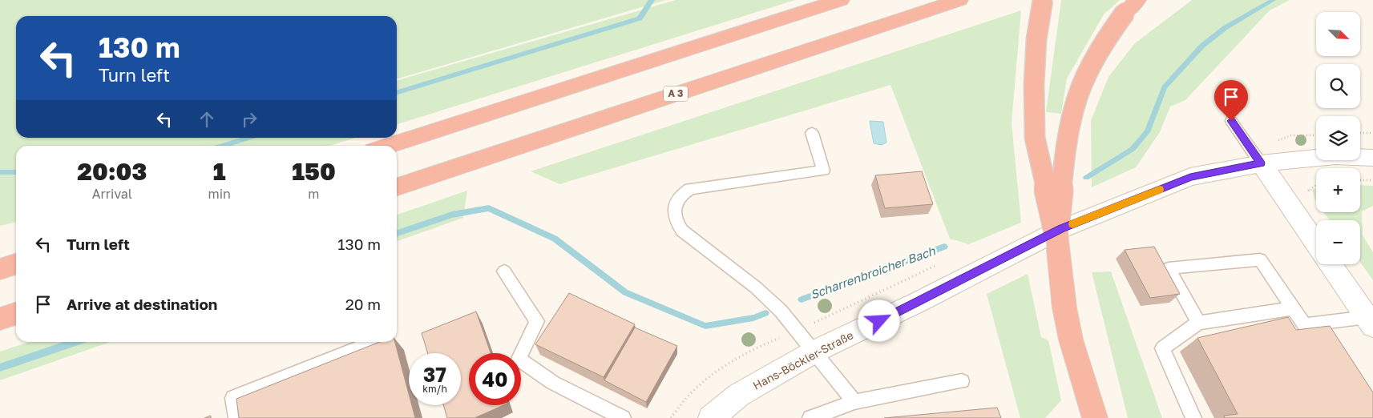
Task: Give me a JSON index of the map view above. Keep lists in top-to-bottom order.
{
  "streets": {
    "highway": ["A 3"],
    "street": ["Hans-Böckler-Straße"]
  },
  "water": ["Scharrenbroicher Bach"],
  "north": "bottom right",
  "page": {
    "map_buttons": ["+", "−"],
    "turn": ["130 m", "Turn left"],
    "eta": [
      "20:03",
      "Arrival",
      "1",
      "min",
      "150",
      "m"
    ],
    "list": [
      {
        "name": "Turn left",
        "value": "130 m"
      },
      {
        "name": "Arrive at destination",
        "value": "20 m"
      }
    ],
    "speed": "37 km/h",
    "limit": "40"
  }
}
